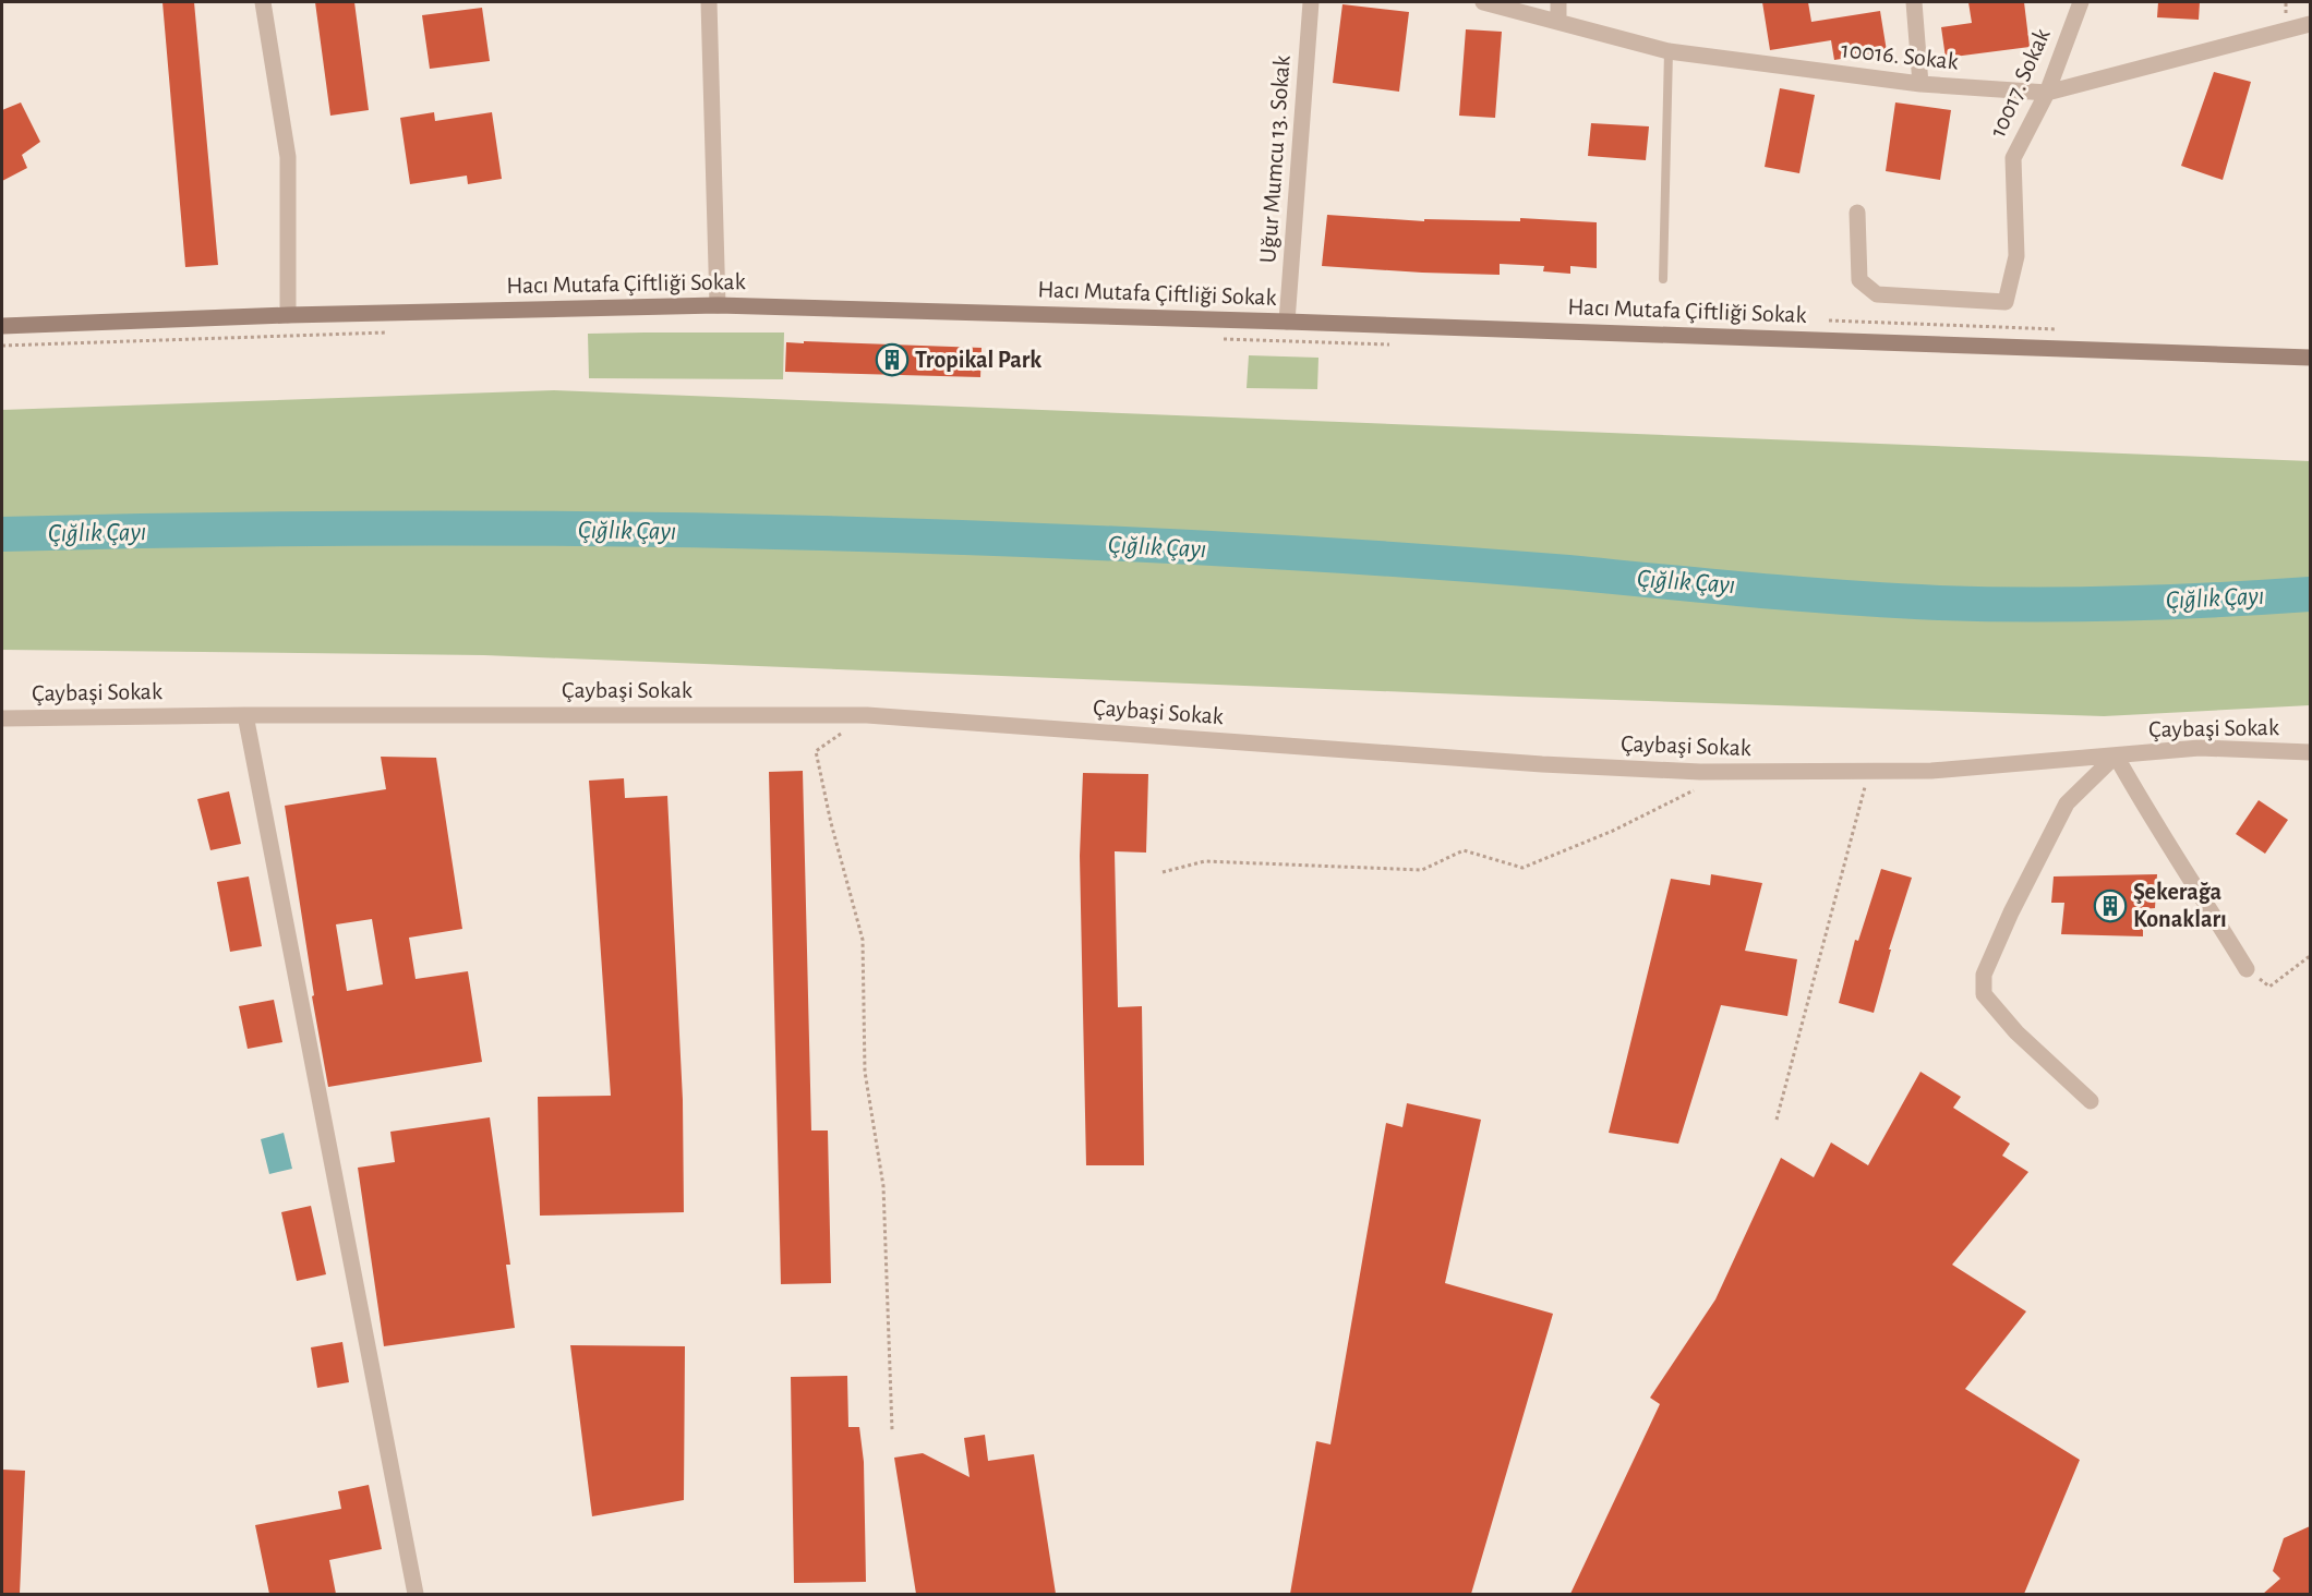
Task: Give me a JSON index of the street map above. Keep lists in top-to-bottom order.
{
  "streets": {
    "street": [
      "10016. Sokak",
      "10017. Sokak",
      "Uğur Mumcu 13. Sokak",
      "Hacı Mutafa Çiftliği Sokak",
      "Çaybaşi Sokak"
    ]
  },
  "crossings": [
    ["10016. Sokak", "10017. Sokak"],
    ["Uğur Mumcu 13. Sokak", "Hacı Mutafa Çiftliği Sokak"]
  ],
  "water": ["Çığlık Çayı"],
  "places": {
    "building": ["Tropikal Park", "Şekerağa Konakları"]
  }
}
